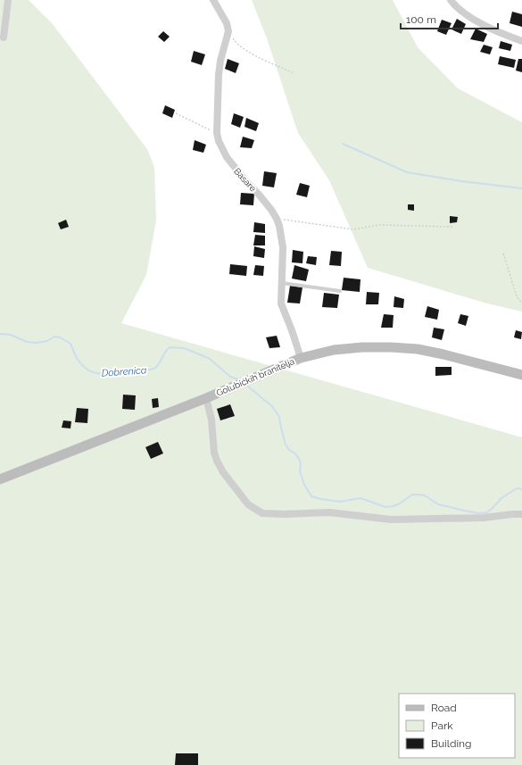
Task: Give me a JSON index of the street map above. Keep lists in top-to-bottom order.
{
  "streets": {
    "street": ["Basare", "Golubićkih branitelja"]
  },
  "crossings": [
    ["Basare", "Golubićkih branitelja"]
  ],
  "water": ["Dobrenica"],
  "legend": ["Road", "Park", "Building"],
  "scale_bar": "100 m"
}
